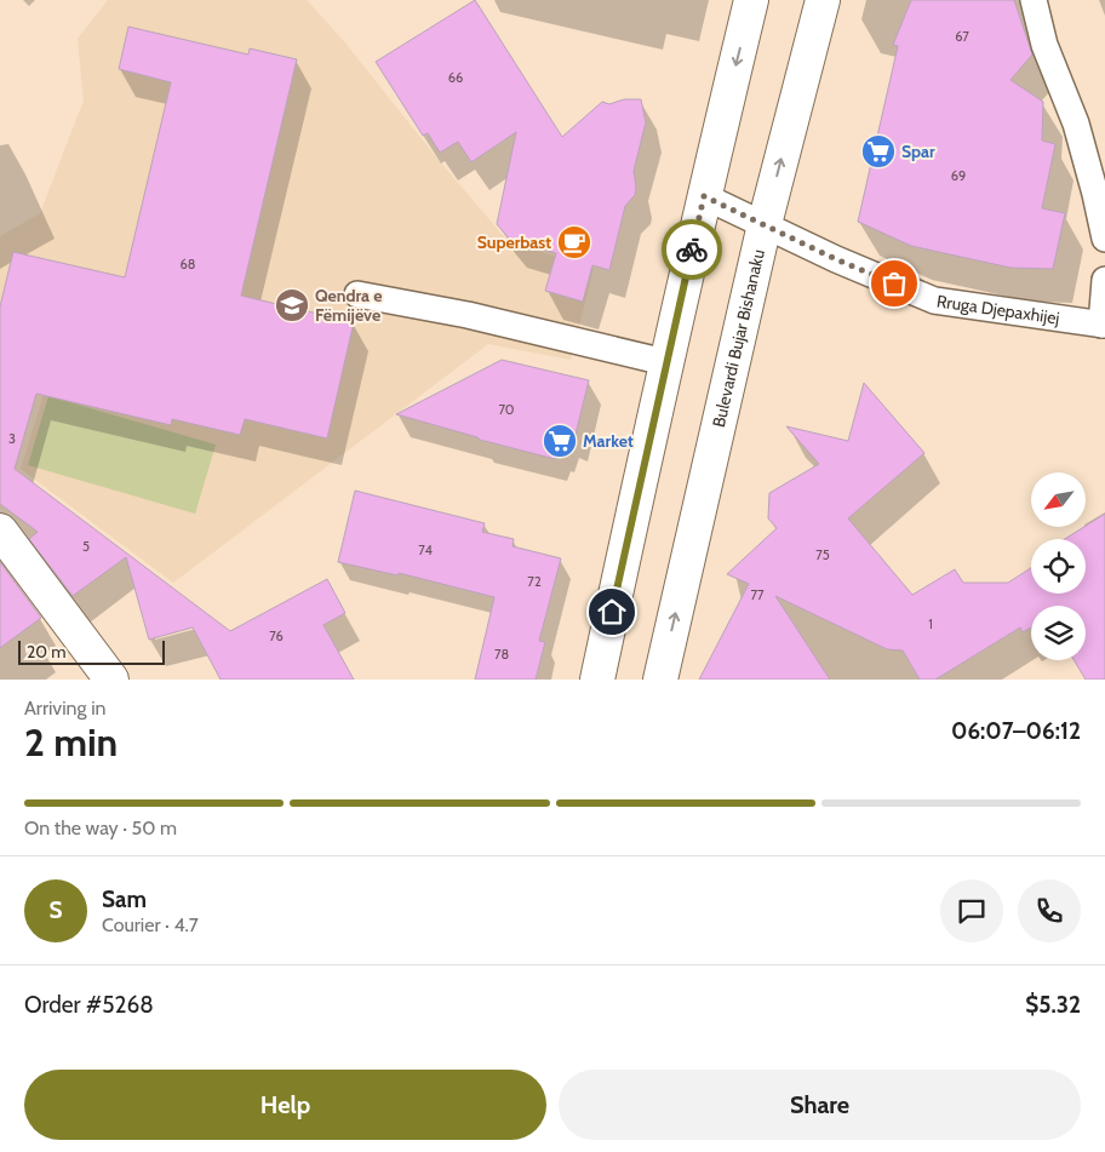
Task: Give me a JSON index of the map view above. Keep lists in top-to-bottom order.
{
  "streets": {
    "main road": ["Bulevardi Bujar Bishanaku"],
    "lane": ["Rruga Djepaxhijej"]
  },
  "crossings": [
    ["Rruga Djepaxhijej", "Bulevardi Bujar Bishanaku"]
  ],
  "places": {
    "supermarket": ["Spar", "Market"],
    "cafe": ["Superbast"],
    "school or university": ["Qendra e Fëmijëve"]
  },
  "house_numbers": [
    "67",
    "66",
    "69",
    "68",
    "70",
    "3",
    "5",
    "74",
    "75",
    "72",
    "77",
    "1",
    "76",
    "78"
  ],
  "scale_bar": "20 m",
  "north": "bottom left",
  "page": {
    "scale": "20 m",
    "heading": ["2 min", "Arriving in", "06:07–06:12"],
    "panel": [
      "Sam",
      "Courier · 4.7",
      "Order #5268",
      "$5.32"
    ],
    "bar": "On the way · 50 m",
    "round": "S",
    "buttons": ["Help", "Share"]
  }
}
